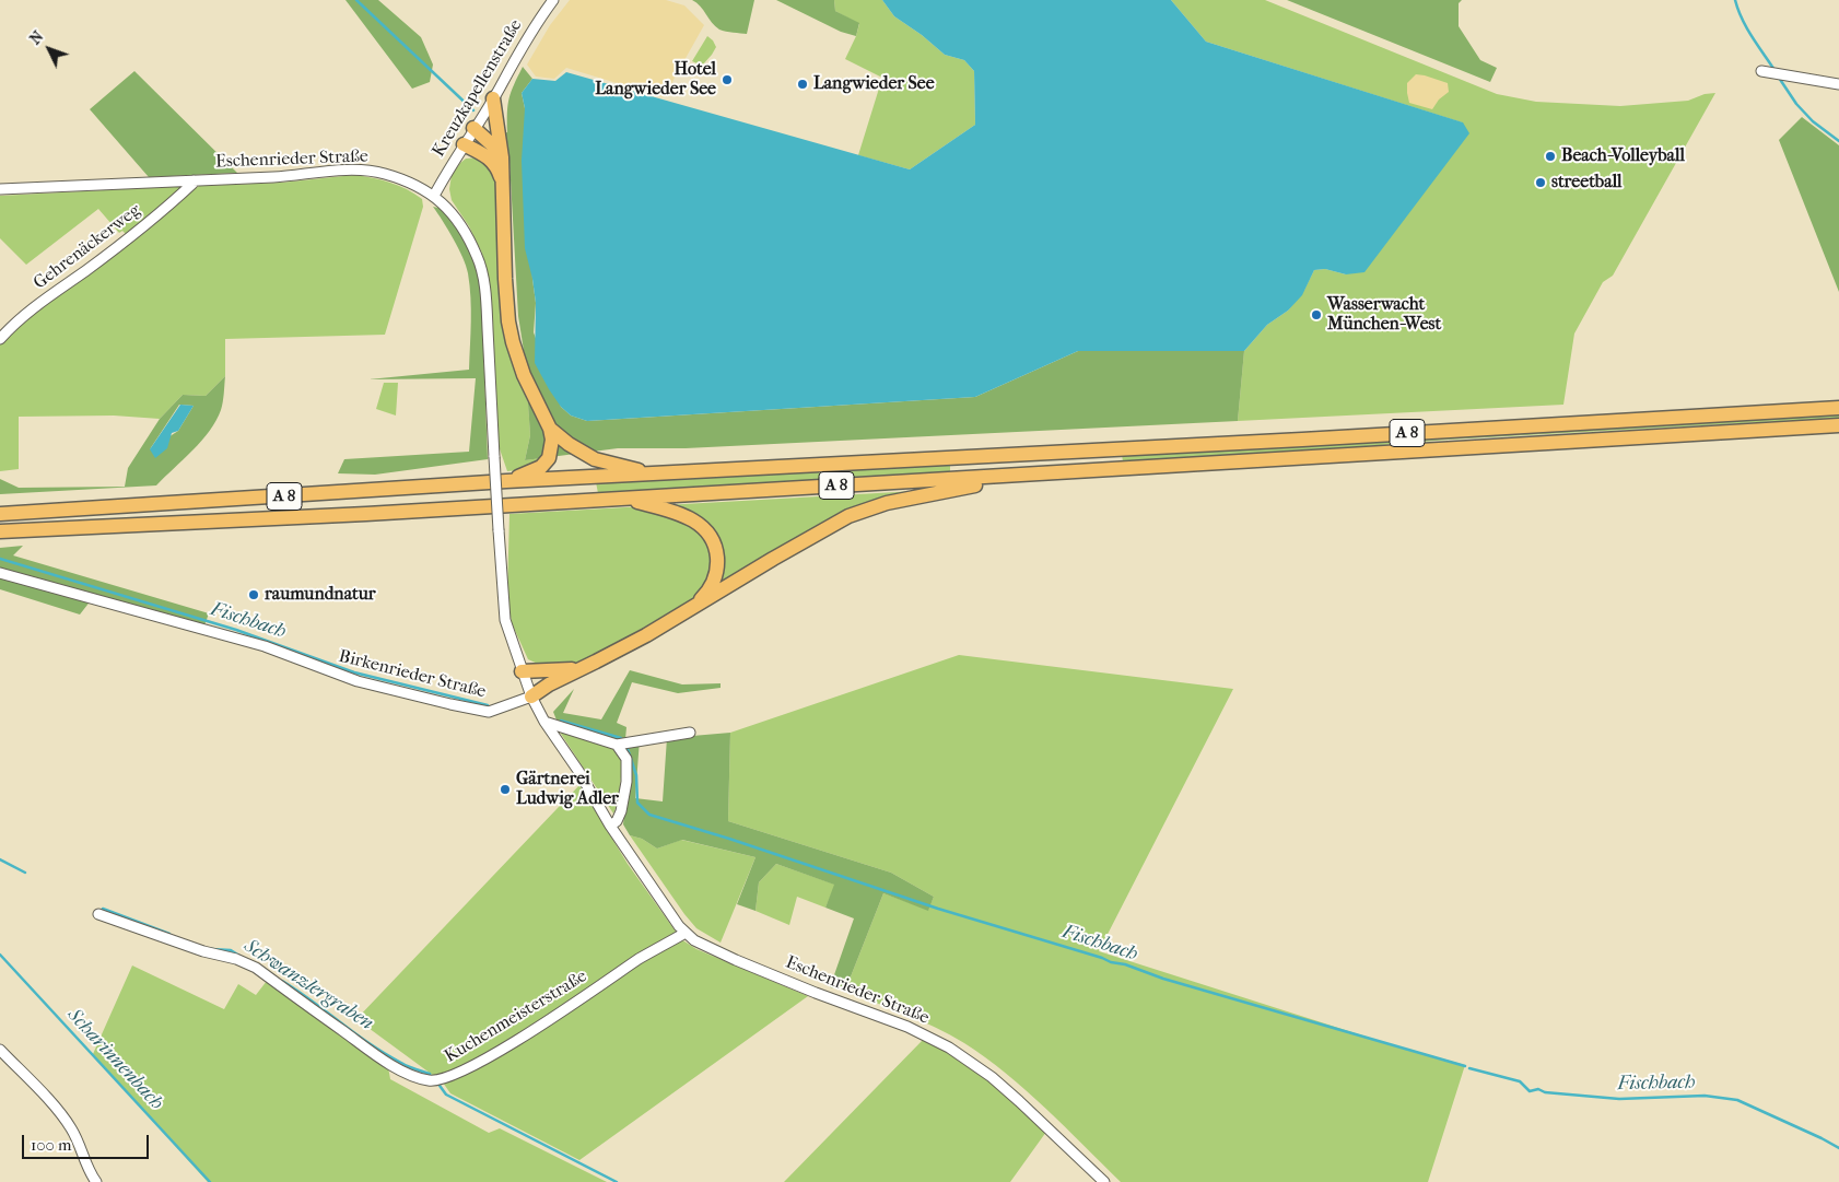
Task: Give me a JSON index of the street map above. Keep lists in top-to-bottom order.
{
  "streets": {
    "highway": ["A 8"],
    "street": [
      "Kreuzkapellenstraße",
      "Eschenrieder Straße",
      "Gehrenäckerweg",
      "Birkenrieder Straße",
      "Kuchenmeisterstraße"
    ]
  },
  "crossings": [
    ["Kreuzkapellenstraße", "Eschenrieder Straße"],
    ["Eschenrieder Straße", "Gehrenäckerweg"],
    ["Eschenrieder Straße", "Birkenrieder Straße"],
    ["Eschenrieder Straße", "Kuchenmeisterstraße"]
  ],
  "water": ["Fischbach", "Schwanzlergraben", "Scharinnenbach"],
  "places": [
    "Hotel Langwieder See",
    "Langwieder See",
    "Beach-Volleyball",
    "streetball",
    "Wasserwacht München-West",
    "raumundnatur",
    "Gärtnerei Ludwig Adler"
  ],
  "scale_bar": "100 m",
  "north": "top left"
}
